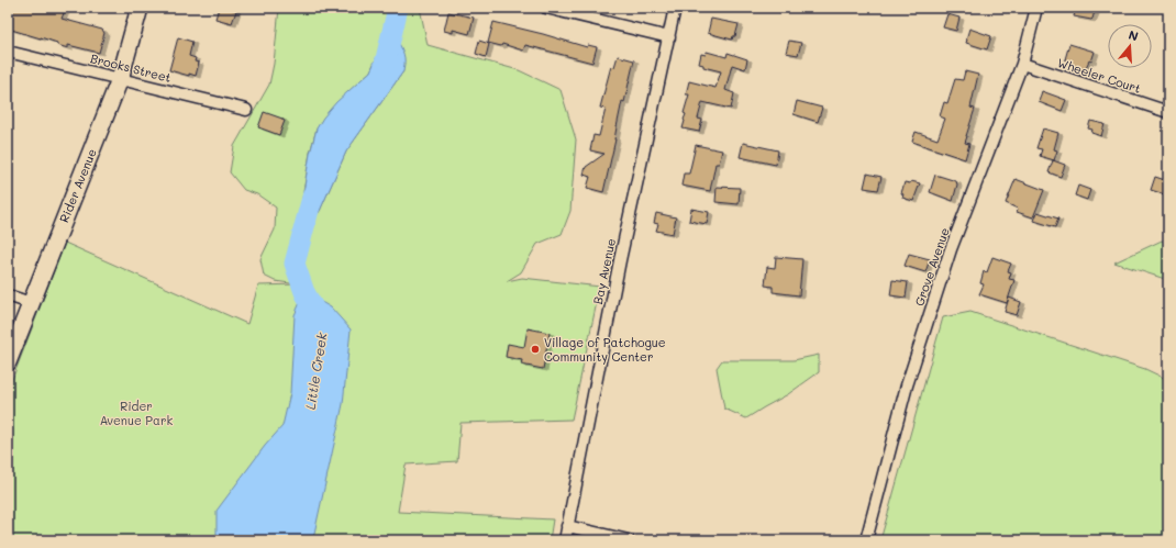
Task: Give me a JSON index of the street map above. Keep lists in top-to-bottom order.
{
  "streets": {
    "street": [
      "Brooks Street",
      "Wheeler Court",
      "Rider Avenue",
      "Grove Avenue",
      "Bay Avenue"
    ]
  },
  "crossings": [
    ["Brooks Street", "Rider Avenue"],
    ["Wheeler Court", "Grove Avenue"]
  ],
  "water": ["Little Creek"],
  "parks": ["Rider Avenue Park"],
  "places": ["Village of Patchogue Community Center"],
  "north": "top"
}
